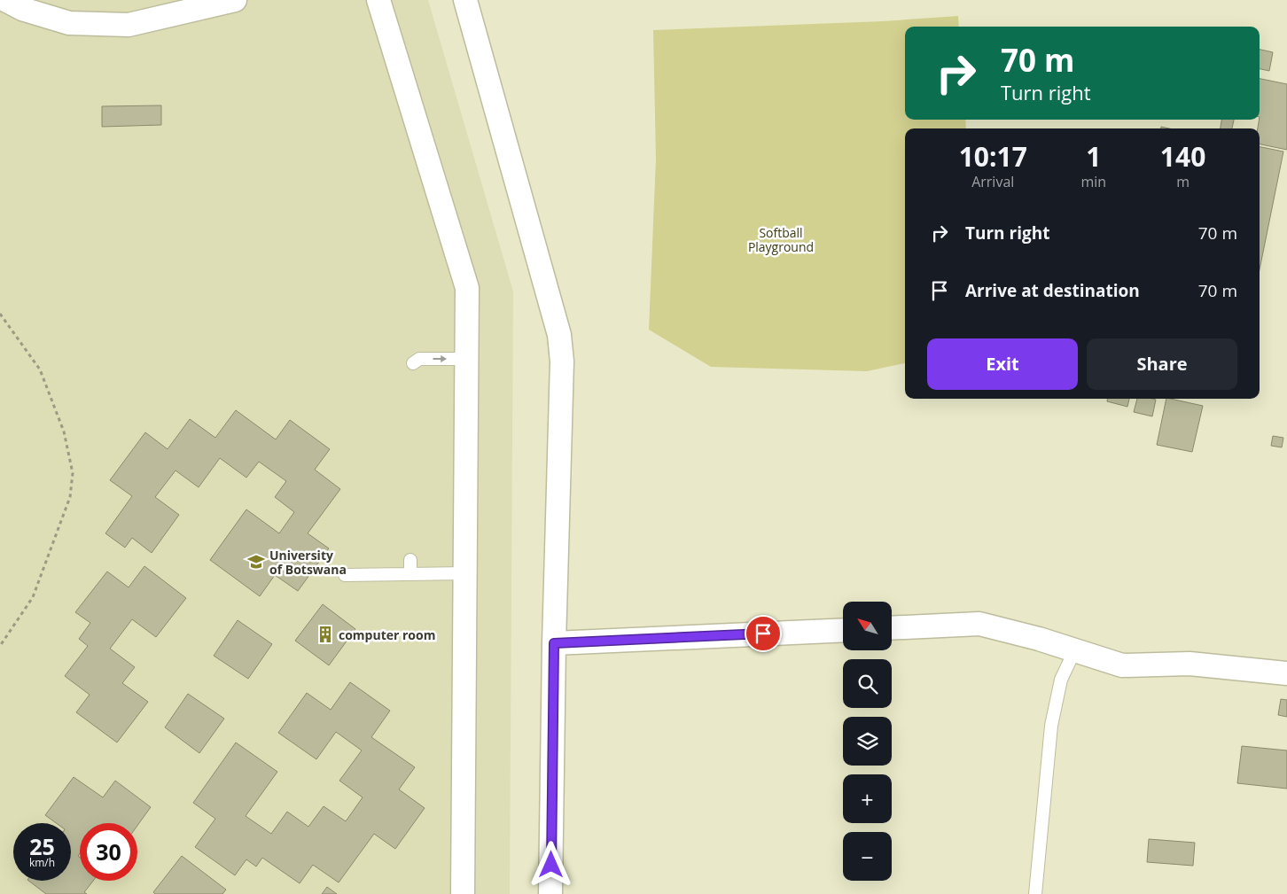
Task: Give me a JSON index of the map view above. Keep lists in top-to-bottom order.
{
  "parks": ["Softball Playground"],
  "places": {
    "school or university": ["University of Botswana"],
    "building": ["computer room"]
  },
  "north": "top left",
  "page": {
    "turn": ["70 m", "Turn right"],
    "eta": [
      "10:17",
      "Arrival",
      "1",
      "min",
      "140",
      "m"
    ],
    "list": [
      {
        "name": "Turn right",
        "value": "70 m"
      },
      {
        "name": "Arrive at destination",
        "value": "70 m"
      }
    ],
    "buttons": ["Exit", "Share"],
    "map_buttons": ["+", "−"],
    "speed": "25 km/h",
    "limit": "30"
  }
}
